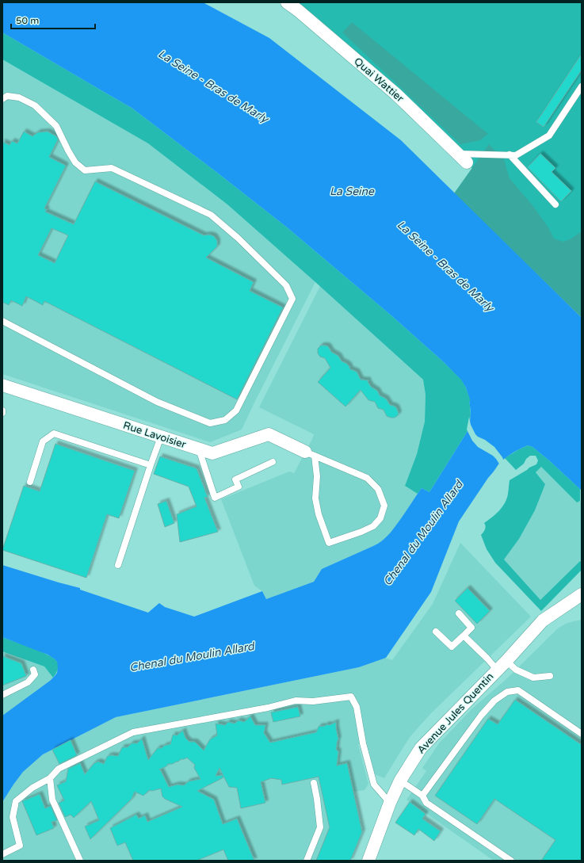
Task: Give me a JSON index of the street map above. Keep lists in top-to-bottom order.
{
  "streets": {
    "street": ["Quai Wattier", "Rue Lavoisier", "Avenue Jules Quentin"]
  },
  "water": ["La Seine - Bras de Marly", "La Seine", "Chenal du Moulin Allard"],
  "scale_bar": "50 m"
}
